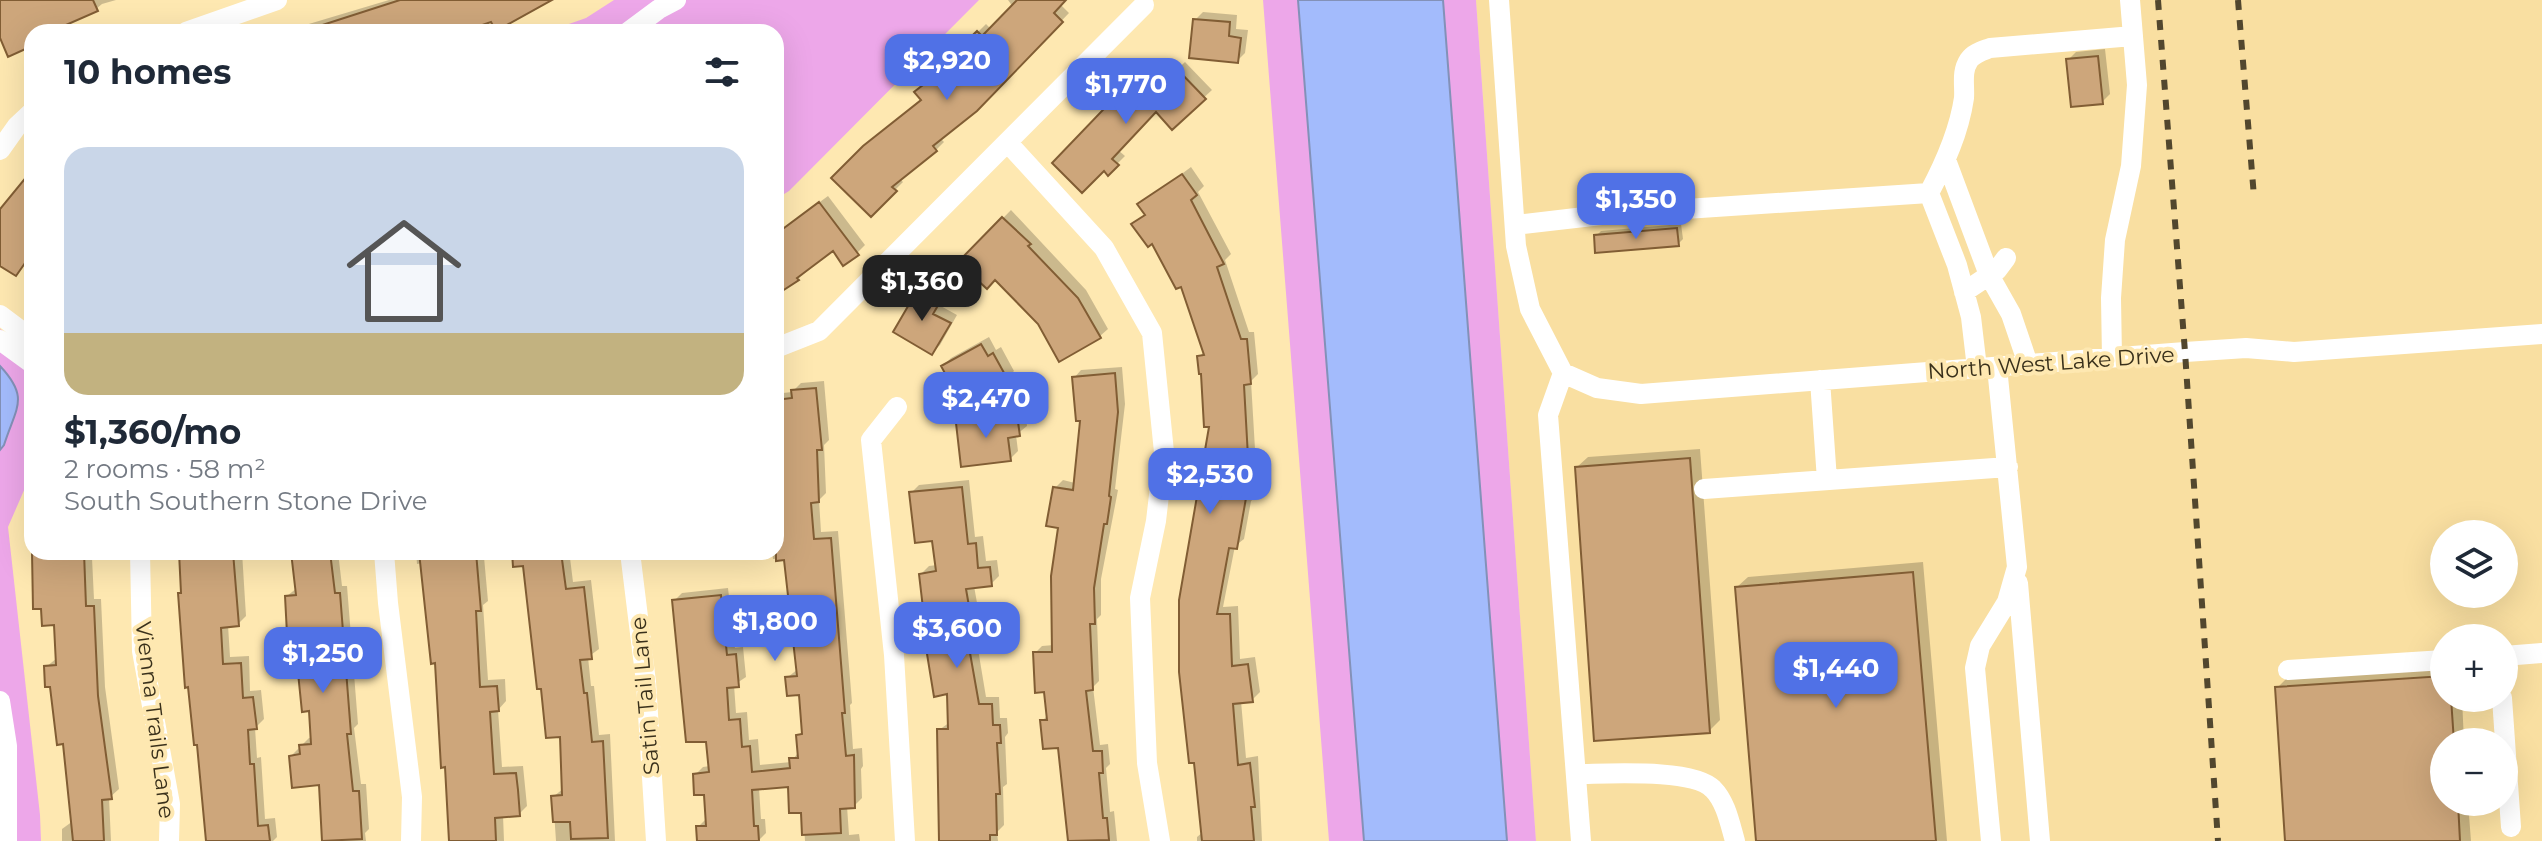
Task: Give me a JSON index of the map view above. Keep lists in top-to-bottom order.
{
  "streets": {
    "street": ["North West Lake Drive", "Satin Tail Lane", "Vienna Trails Lane"]
  },
  "page": {
    "heading": "10 homes",
    "price": [
      "$2,920",
      "$1,770",
      "$1,350",
      "$1,360",
      "$2,470",
      "$2,530",
      "$1,800",
      "$3,600",
      "$1,250",
      "$1,440"
    ],
    "list": [
      {
        "name": "$1,360/mo",
        "note": "2 rooms · 58 m² · South Southern Stone Drive"
      }
    ],
    "map_buttons": ["+", "−"]
  }
}
